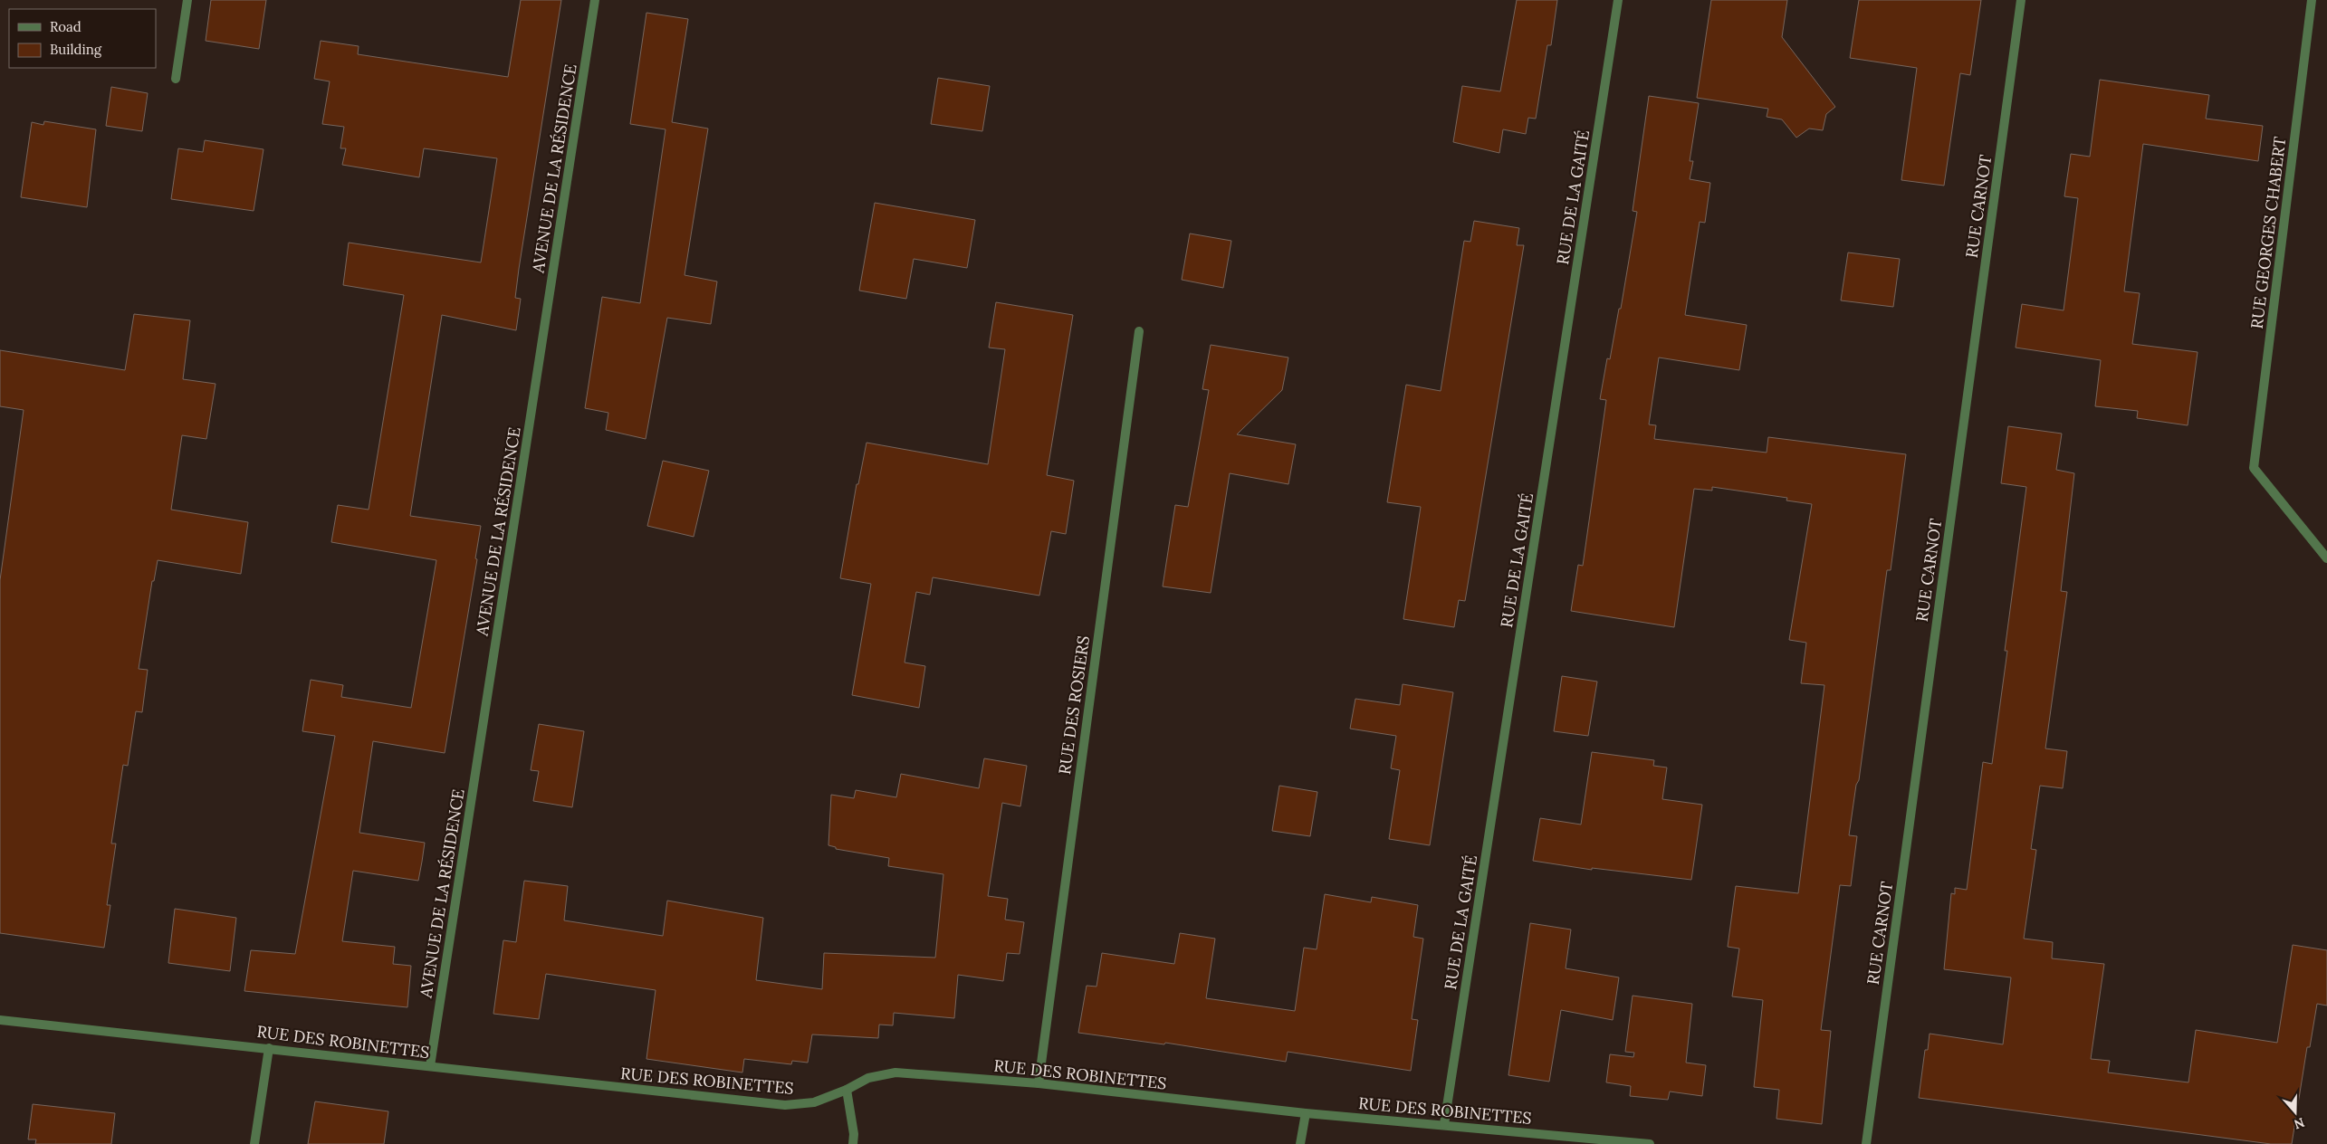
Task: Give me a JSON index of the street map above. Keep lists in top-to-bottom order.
{
  "streets": {
    "street": [
      "AVENUE DE LA RÉSIDENCE",
      "RUE DE LA GAITÉ",
      "RUE CARNOT",
      "RUE GEORGES CHABERT",
      "RUE DES ROSIERS",
      "RUE DES ROBINETTES"
    ]
  },
  "crossings": [
    ["AVENUE DE LA RÉSIDENCE", "RUE DES ROBINETTES"],
    ["RUE DE LA GAITÉ", "RUE DES ROBINETTES"],
    ["RUE DES ROSIERS", "RUE DES ROBINETTES"]
  ],
  "legend": ["Road", "Building"],
  "north": "bottom"
}
